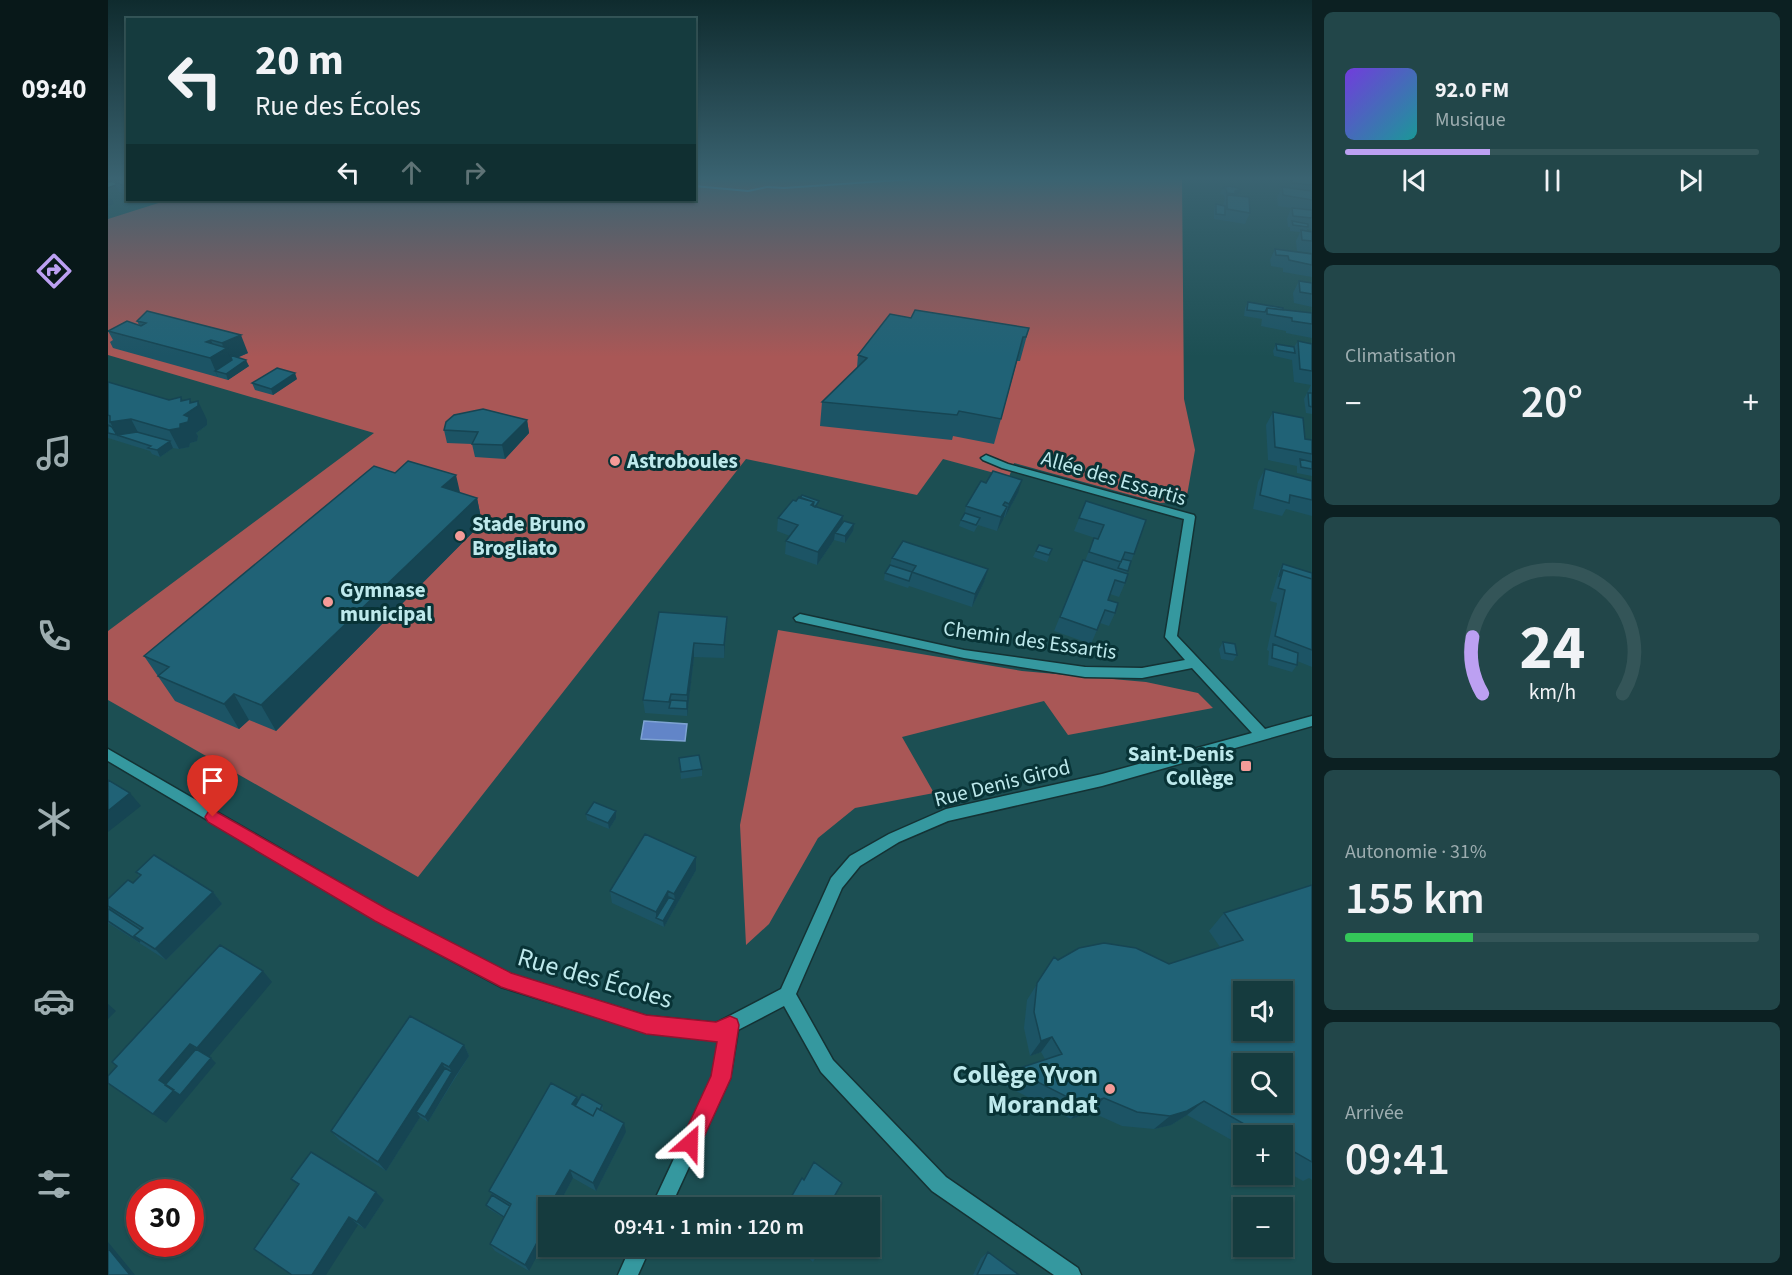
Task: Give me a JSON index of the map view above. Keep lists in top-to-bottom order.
{
  "streets": {
    "street": [
      "Allée des Essartis",
      "Chemin des Essartis",
      "Rue Denis Girod",
      "Rue des Écoles"
    ]
  },
  "crossings": [
    ["Allée des Essartis", "Chemin des Essartis"],
    ["Rue Denis Girod", "Rue des Écoles"]
  ],
  "places": {
    "other": [
      "Astroboules",
      "Stade Bruno Brogliato",
      "Gymnase municipal",
      "Collège Yvon Morandat"
    ],
    "transit": ["Saint-Denis Collège"]
  },
  "page": {
    "tabs": "09:40",
    "turn": ["20 m", "Rue des Écoles"],
    "song": ["92.0 FM", "Musique"],
    "tile": [
      "Climatisation",
      ["Autonomie · 31%", "155 km"],
      ["Arrivée", "09:41"]
    ],
    "heat": ["−", "20°", "+"],
    "map_buttons": ["+", "−"],
    "limit": "30",
    "trip": "09:41 · 1 min · 120 m",
    "gauge": ["24", "km/h"]
  }
}
